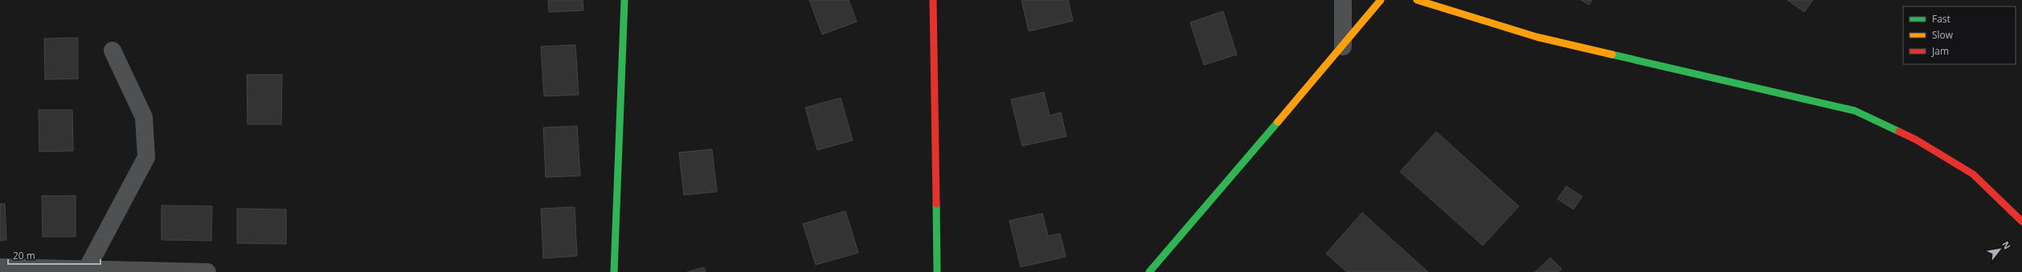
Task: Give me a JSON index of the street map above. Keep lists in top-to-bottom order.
{
  "legend": ["Fast", "Slow", "Jam"],
  "scale_bar": "20 m",
  "north": "top right"
}
